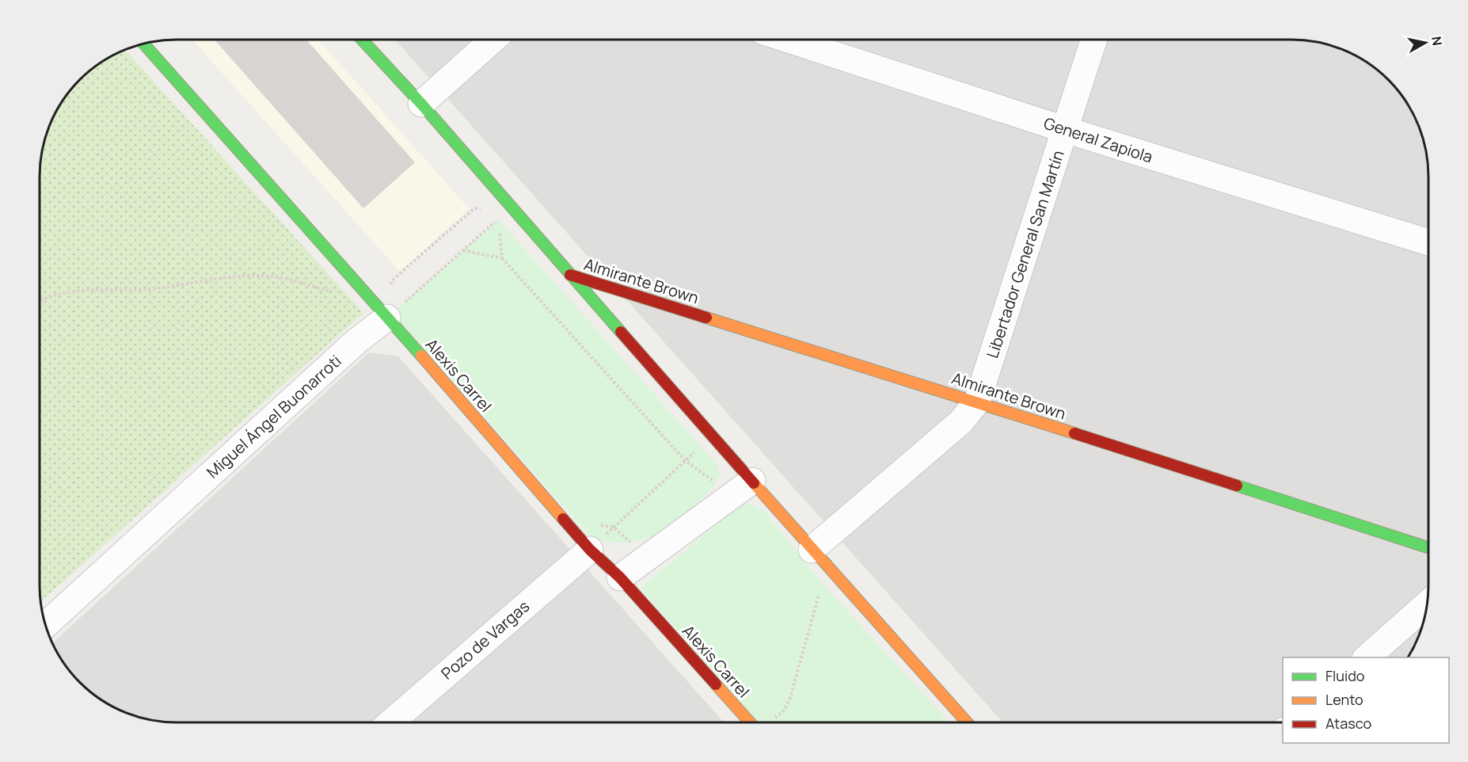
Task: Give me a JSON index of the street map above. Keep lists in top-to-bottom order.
{
  "streets": {
    "street": [
      "General Zapiola",
      "Libertador General San Martín",
      "Almirante Brown",
      "Alexis Carrel",
      "Miguel Ángel Buonarroti",
      "Pozo de Vargas"
    ]
  },
  "crossings": [
    ["General Zapiola", "Libertador General San Martín"],
    ["Libertador General San Martín", "Almirante Brown"],
    ["Alexis Carrel", "Miguel Ángel Buonarroti"],
    ["Alexis Carrel", "Pozo de Vargas"]
  ],
  "legend": ["Fluido", "Lento", "Atasco"],
  "north": "right"
}
